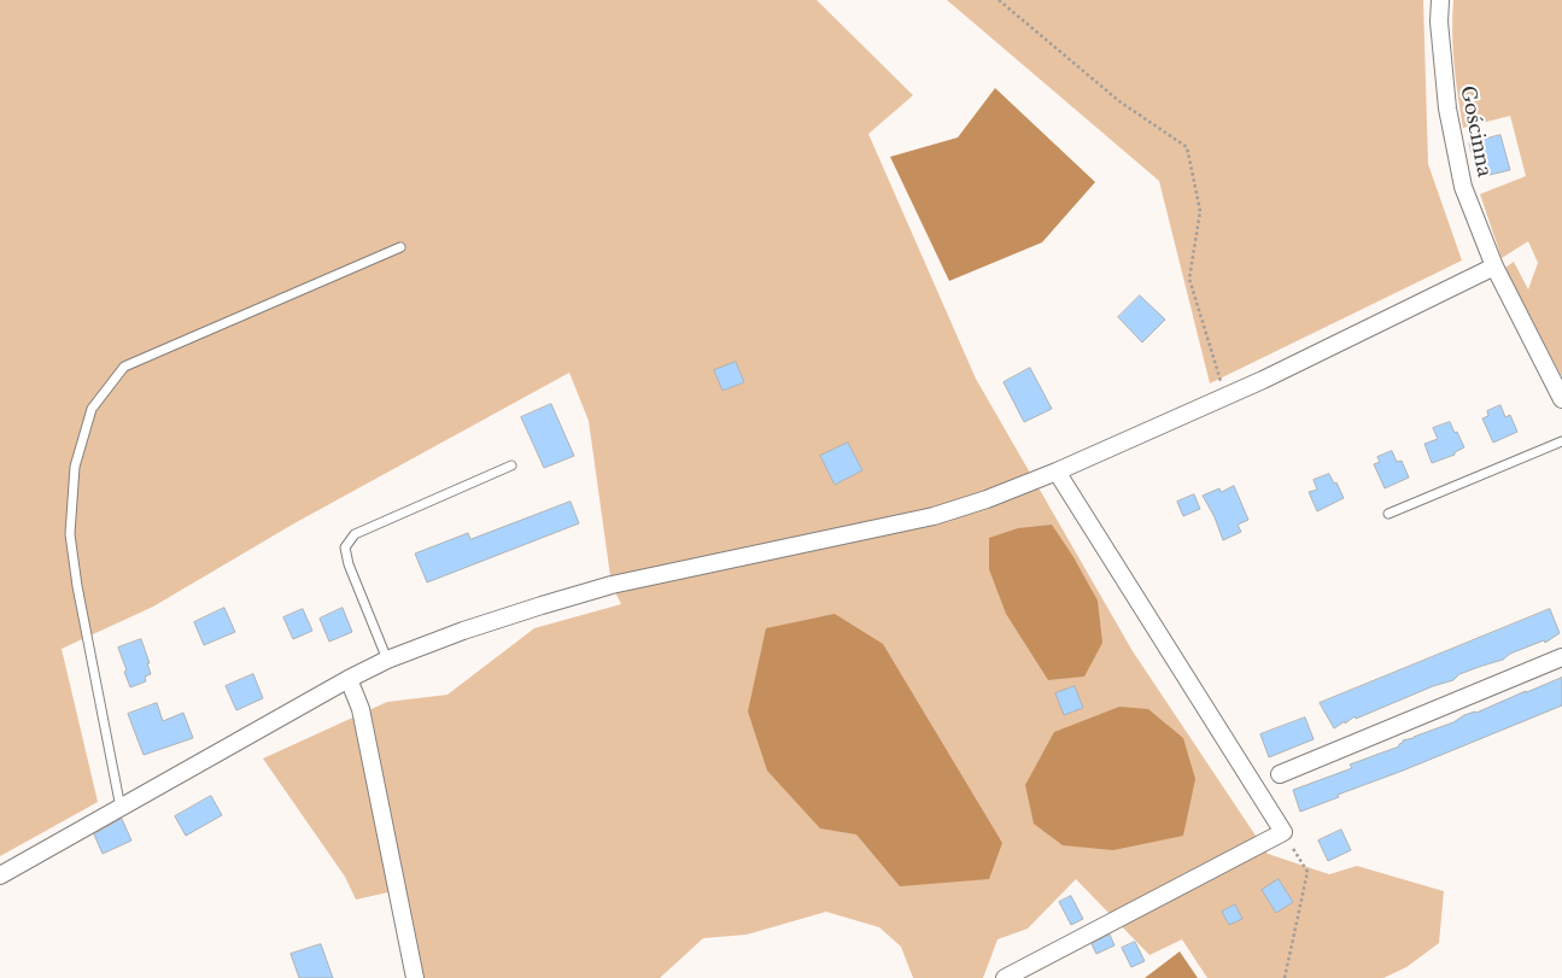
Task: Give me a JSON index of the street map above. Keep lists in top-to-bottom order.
{
  "streets": {
    "street": ["Gościnna"]
  }
}
